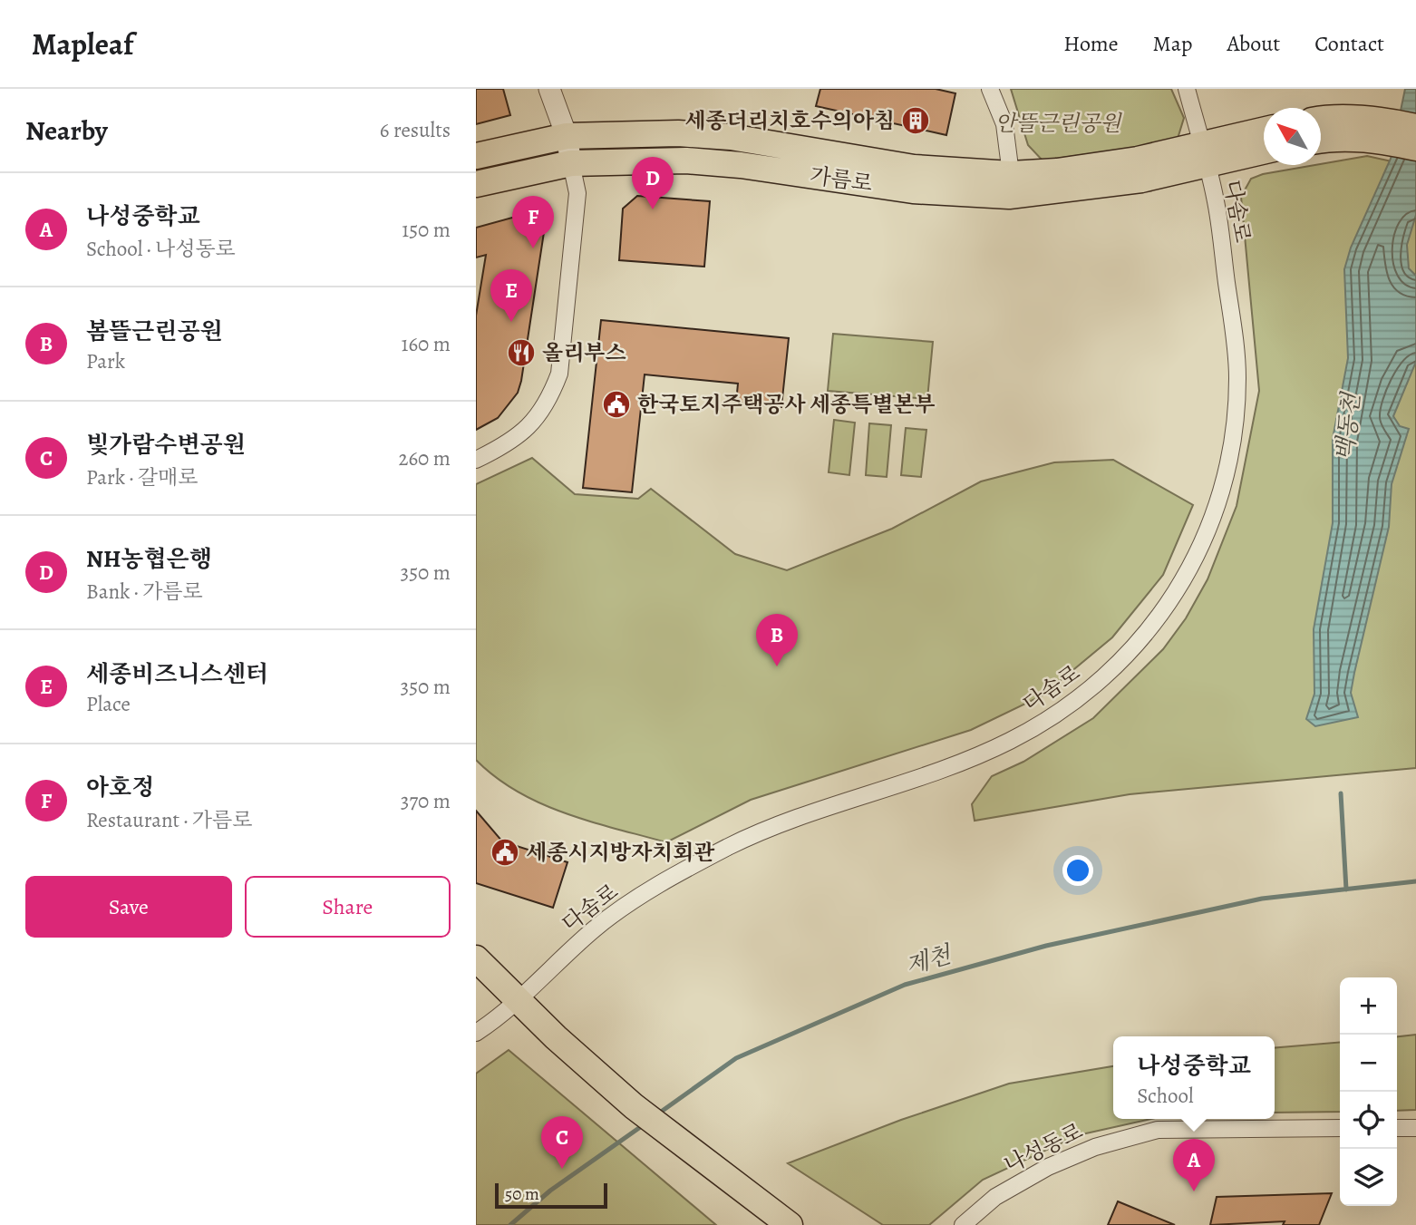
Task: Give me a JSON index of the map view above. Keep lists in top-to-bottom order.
{
  "streets": {
    "main road": ["가름로"],
    "street": ["다솜로", "나성동로"]
  },
  "crossings": [
    ["가름로", "다솜로"]
  ],
  "water": ["백동천", "제천"],
  "parks": ["안뜰근린공원"],
  "places": {
    "building": ["세종더리치호수의아침"],
    "restaurant": ["올리부스"],
    "public building": ["한국토지주택공사 세종특별본부", "세종시지방자치회관"]
  },
  "scale_bar": "50 m",
  "north": "top left",
  "page": {
    "header": "Mapleaf",
    "nav": [
      "Home",
      "Map",
      "About",
      "Contact"
    ],
    "heading": ["Nearby", "6 results"],
    "pins": [
      "D",
      "F",
      "E",
      "B",
      "C",
      "A"
    ],
    "list": [
      {
        "mark": "A",
        "name": "나성중학교",
        "note": "School · 나성동로",
        "value": "150 m"
      },
      {
        "mark": "B",
        "name": "봄뜰근린공원",
        "note": "Park",
        "value": "160 m"
      },
      {
        "mark": "C",
        "name": "빛가람수변공원",
        "note": "Park · 갈매로",
        "value": "260 m"
      },
      {
        "mark": "D",
        "name": "NH농협은행",
        "note": "Bank · 가름로",
        "value": "350 m"
      },
      {
        "mark": "E",
        "name": "세종비즈니스센터",
        "note": "Place",
        "value": "350 m"
      },
      {
        "mark": "F",
        "name": "아호정",
        "note": "Restaurant · 가름로",
        "value": "370 m"
      }
    ],
    "buttons": ["Save", "Share"],
    "map_buttons": ["+", "−"],
    "popup": ["나성중학교", "School"],
    "scale": "50 m"
  }
}
